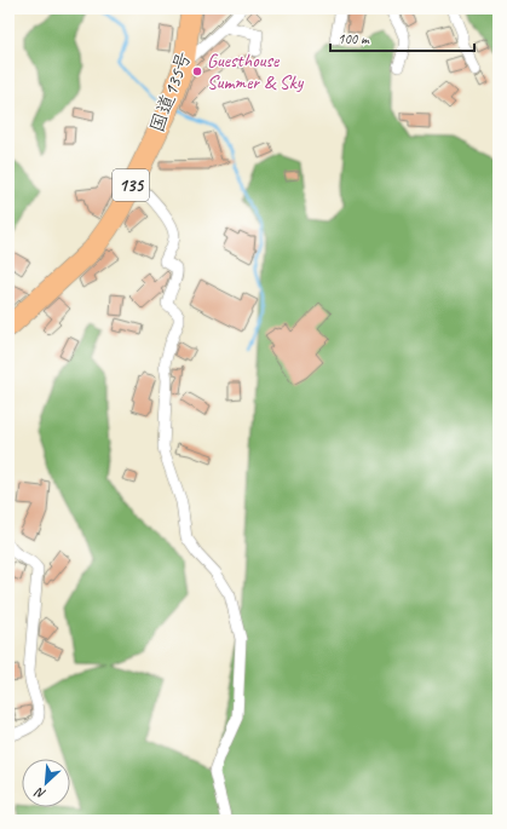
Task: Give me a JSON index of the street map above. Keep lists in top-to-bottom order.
{
  "streets": {
    "highway": ["国道135号", "135"]
  },
  "places": ["Guesthouse Summer & Sky"],
  "scale_bar": "100 m",
  "north": "bottom left"
}
